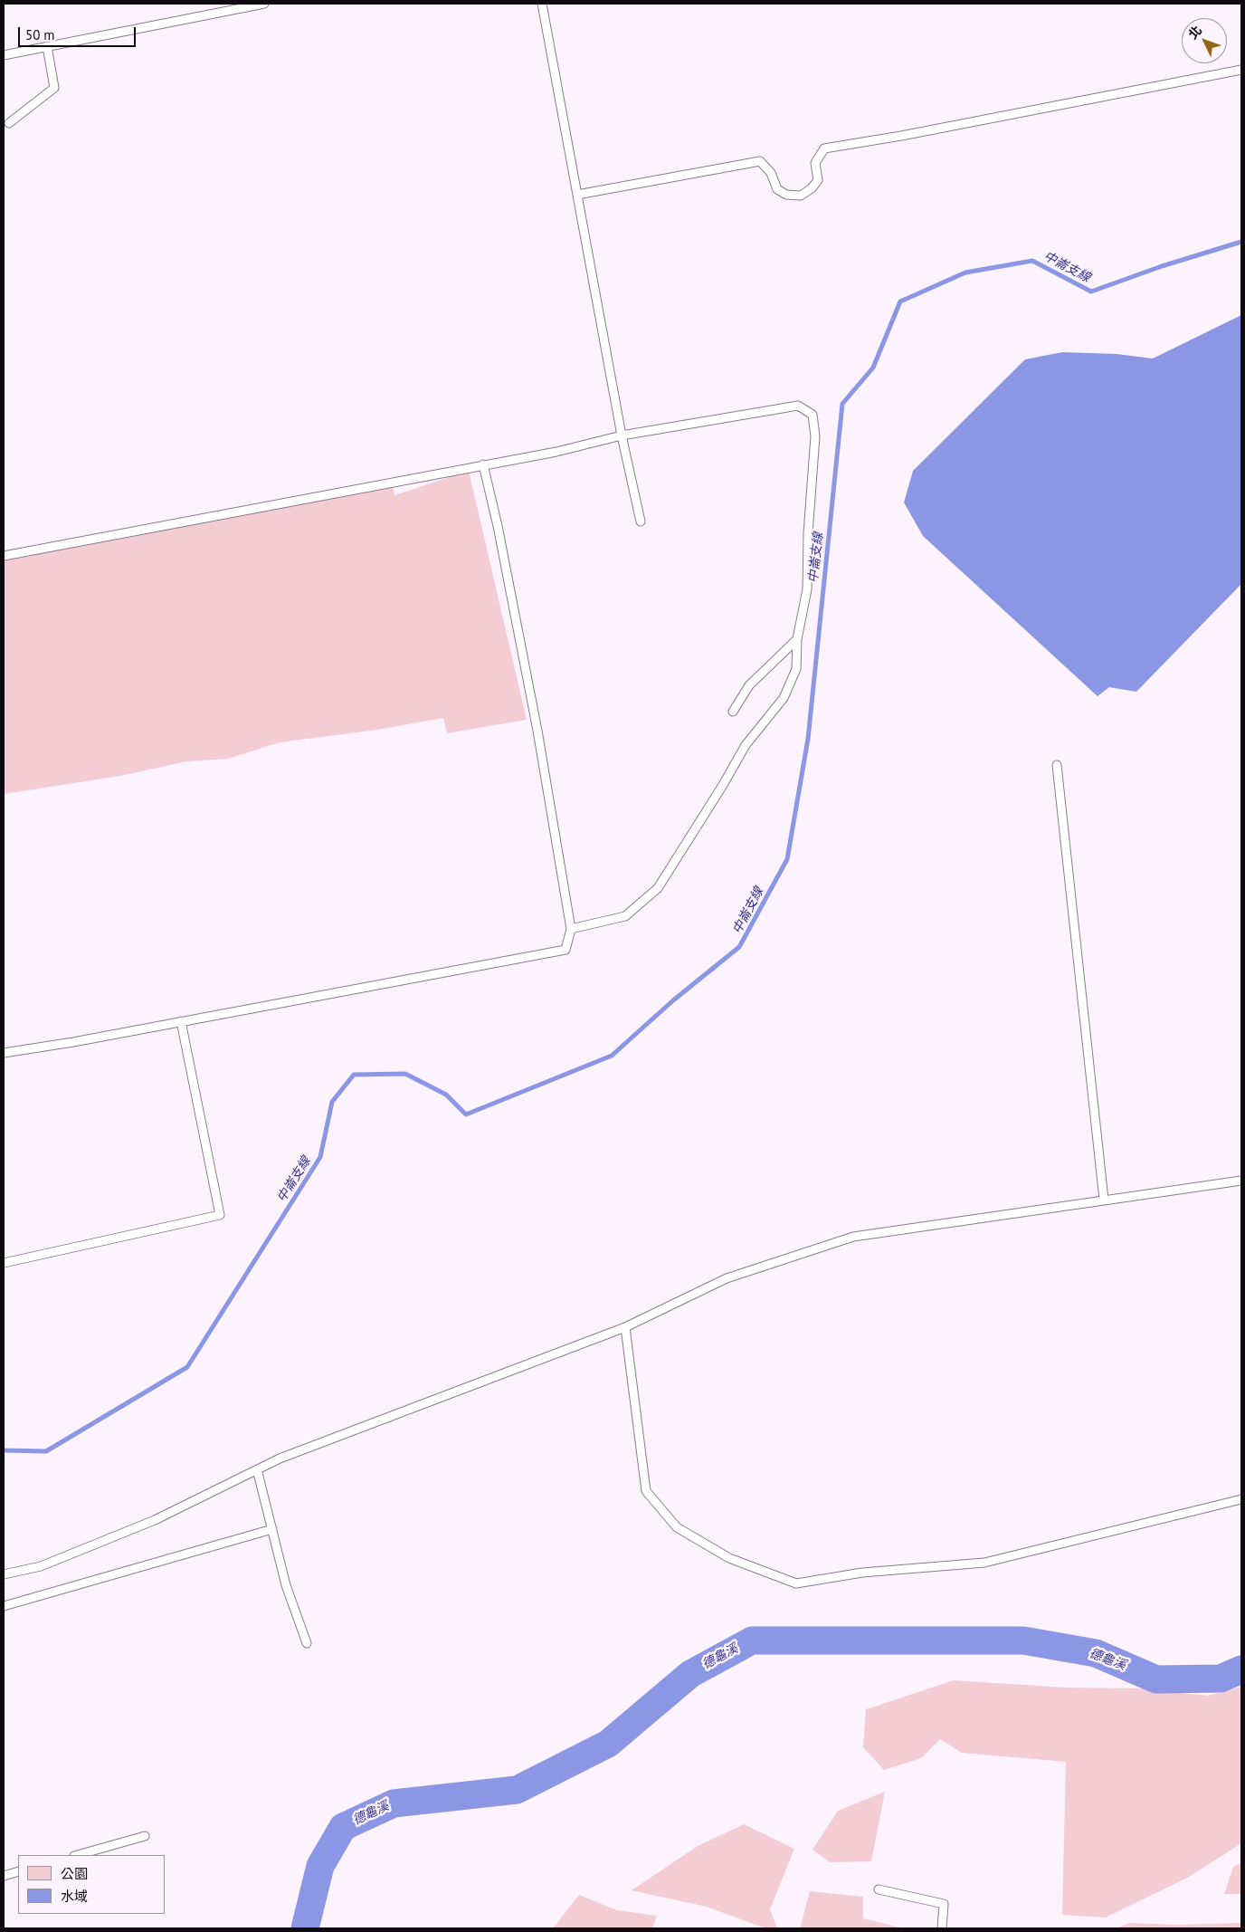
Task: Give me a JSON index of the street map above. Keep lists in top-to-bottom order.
{
  "water": ["中崙支線", "德龜溪"],
  "legend": ["公園", "水域"],
  "scale_bar": "50 m",
  "north": "top left"
}
